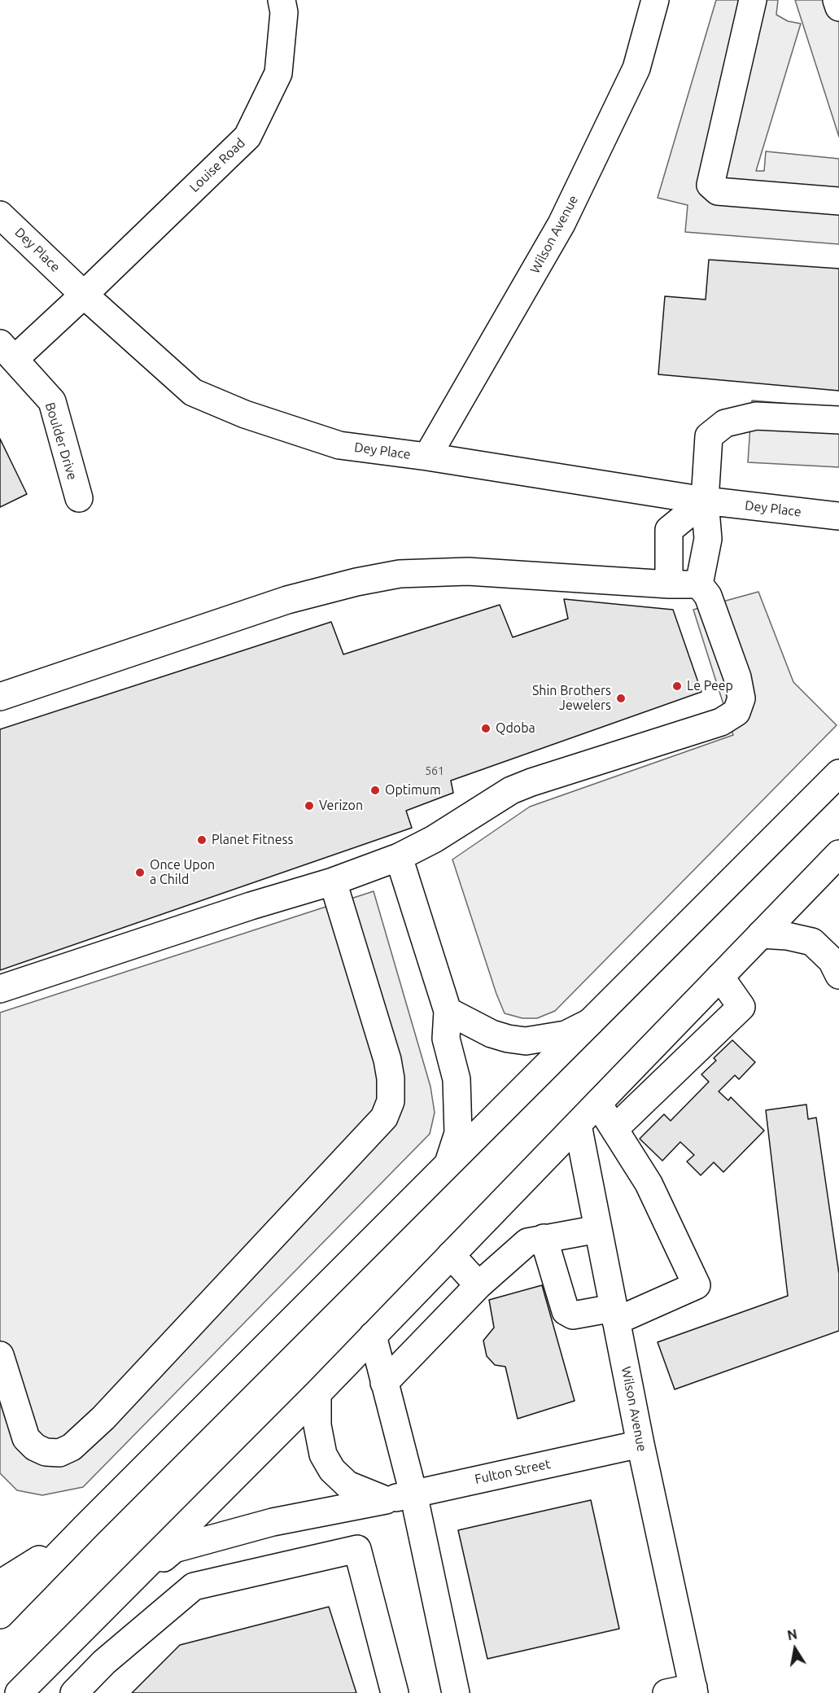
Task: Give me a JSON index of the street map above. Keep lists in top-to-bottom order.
{
  "streets": {
    "main road": [
      "Louise Road",
      "Wilson Avenue",
      "Dey Place",
      "Boulder Drive",
      "Fulton Street"
    ]
  },
  "crossings": [
    ["Louise Road", "Dey Place"],
    ["Louise Road", "Boulder Drive"],
    ["Wilson Avenue", "Dey Place"],
    ["Wilson Avenue", "Fulton Street"]
  ],
  "places": [
    "Le Peep",
    "Shin Brothers Jewelers",
    "Qdoba",
    "Optimum",
    "Verizon",
    "Planet Fitness",
    "Once Upon a Child"
  ],
  "house_numbers": ["561"],
  "north": "top"
}
